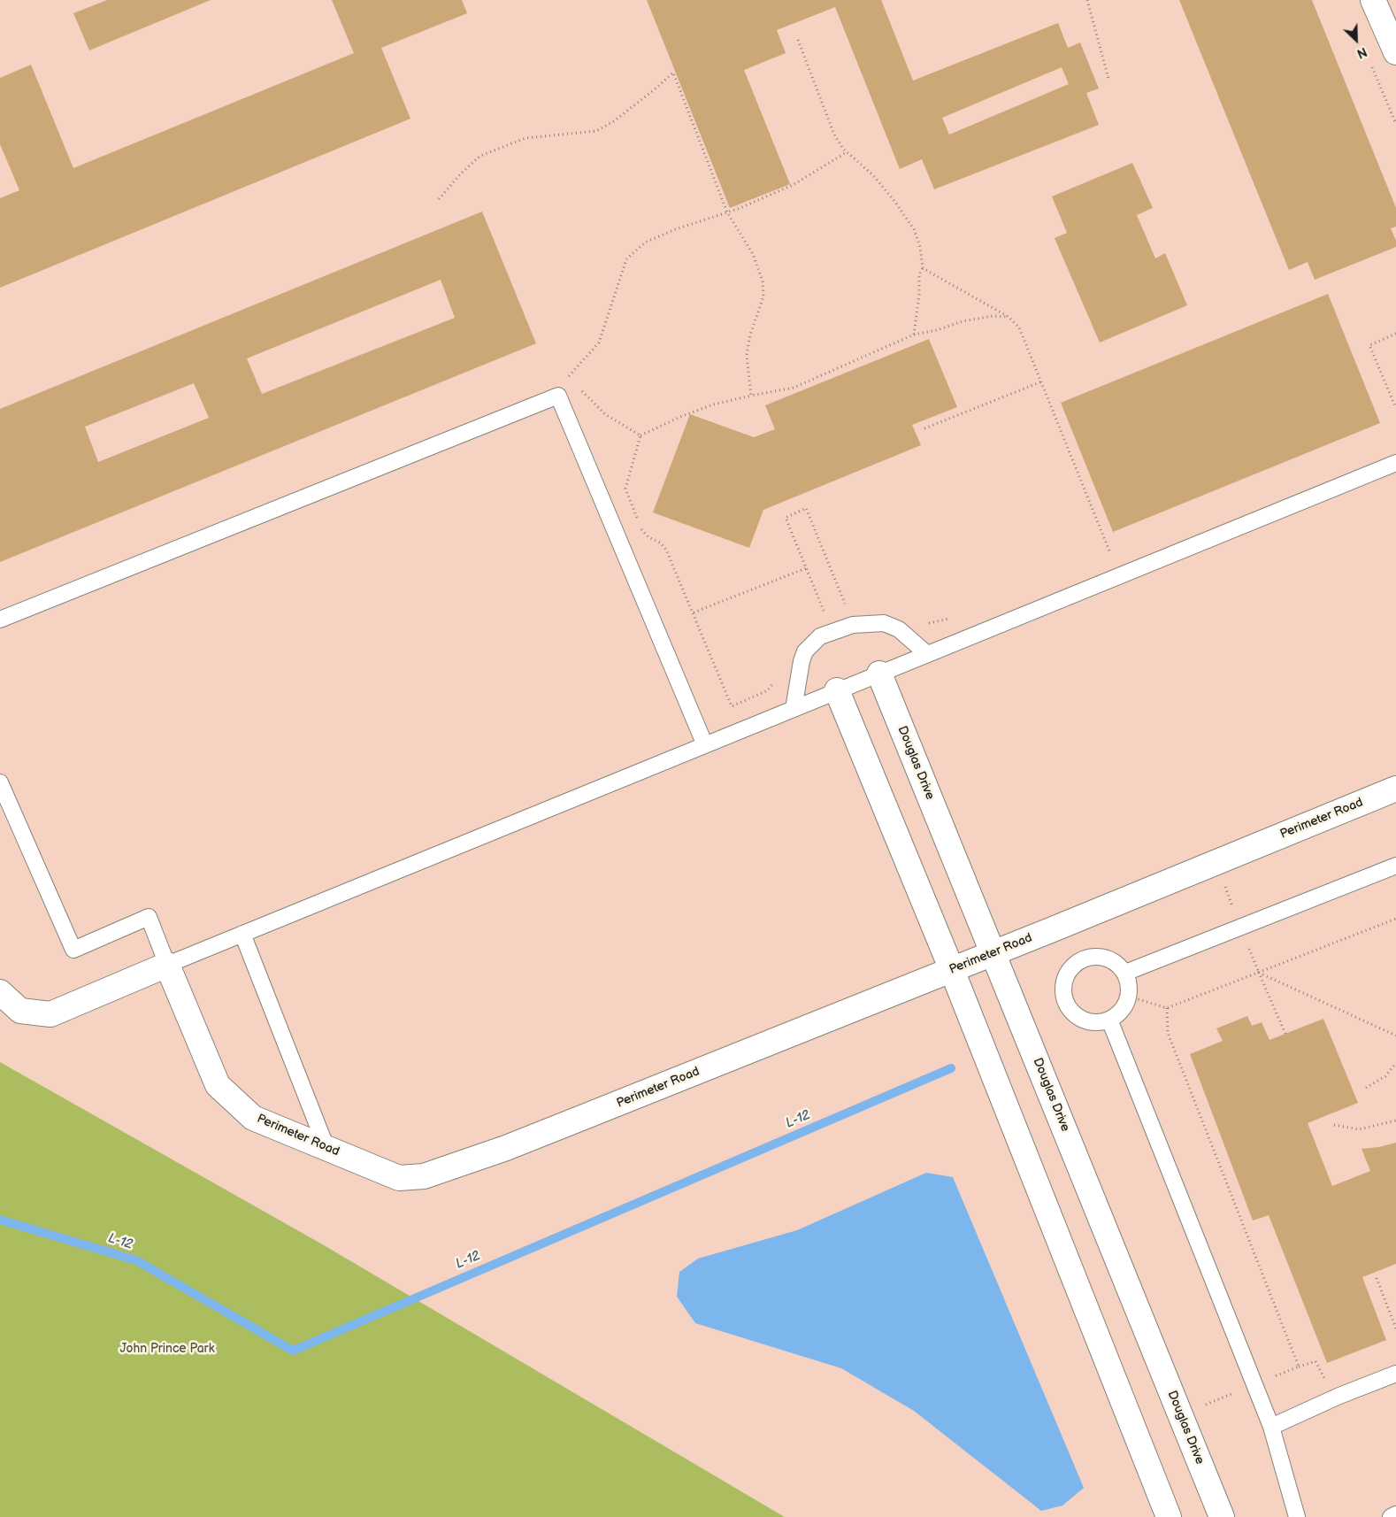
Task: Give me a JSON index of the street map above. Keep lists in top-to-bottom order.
{
  "streets": {
    "street": ["Douglas Drive", "Perimeter Road"]
  },
  "crossings": [
    ["Douglas Drive", "Perimeter Road"]
  ],
  "water": ["L-12"],
  "parks": ["John Prince Park"],
  "north": "bottom right"
}
